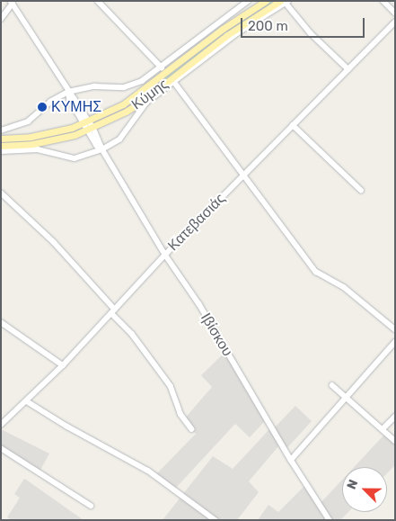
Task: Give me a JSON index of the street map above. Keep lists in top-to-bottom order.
{
  "streets": {
    "main road": ["Κύμης"],
    "street": ["Κατεβασιάς", "Ιβίσκου"]
  },
  "crossings": [
    ["Κύμης", "Ιβίσκου"],
    ["Κατεβασιάς", "Ιβίσκου"]
  ],
  "places": ["ΚΥΜΗΣ"],
  "scale_bar": "200 m",
  "north": "top left"
}
